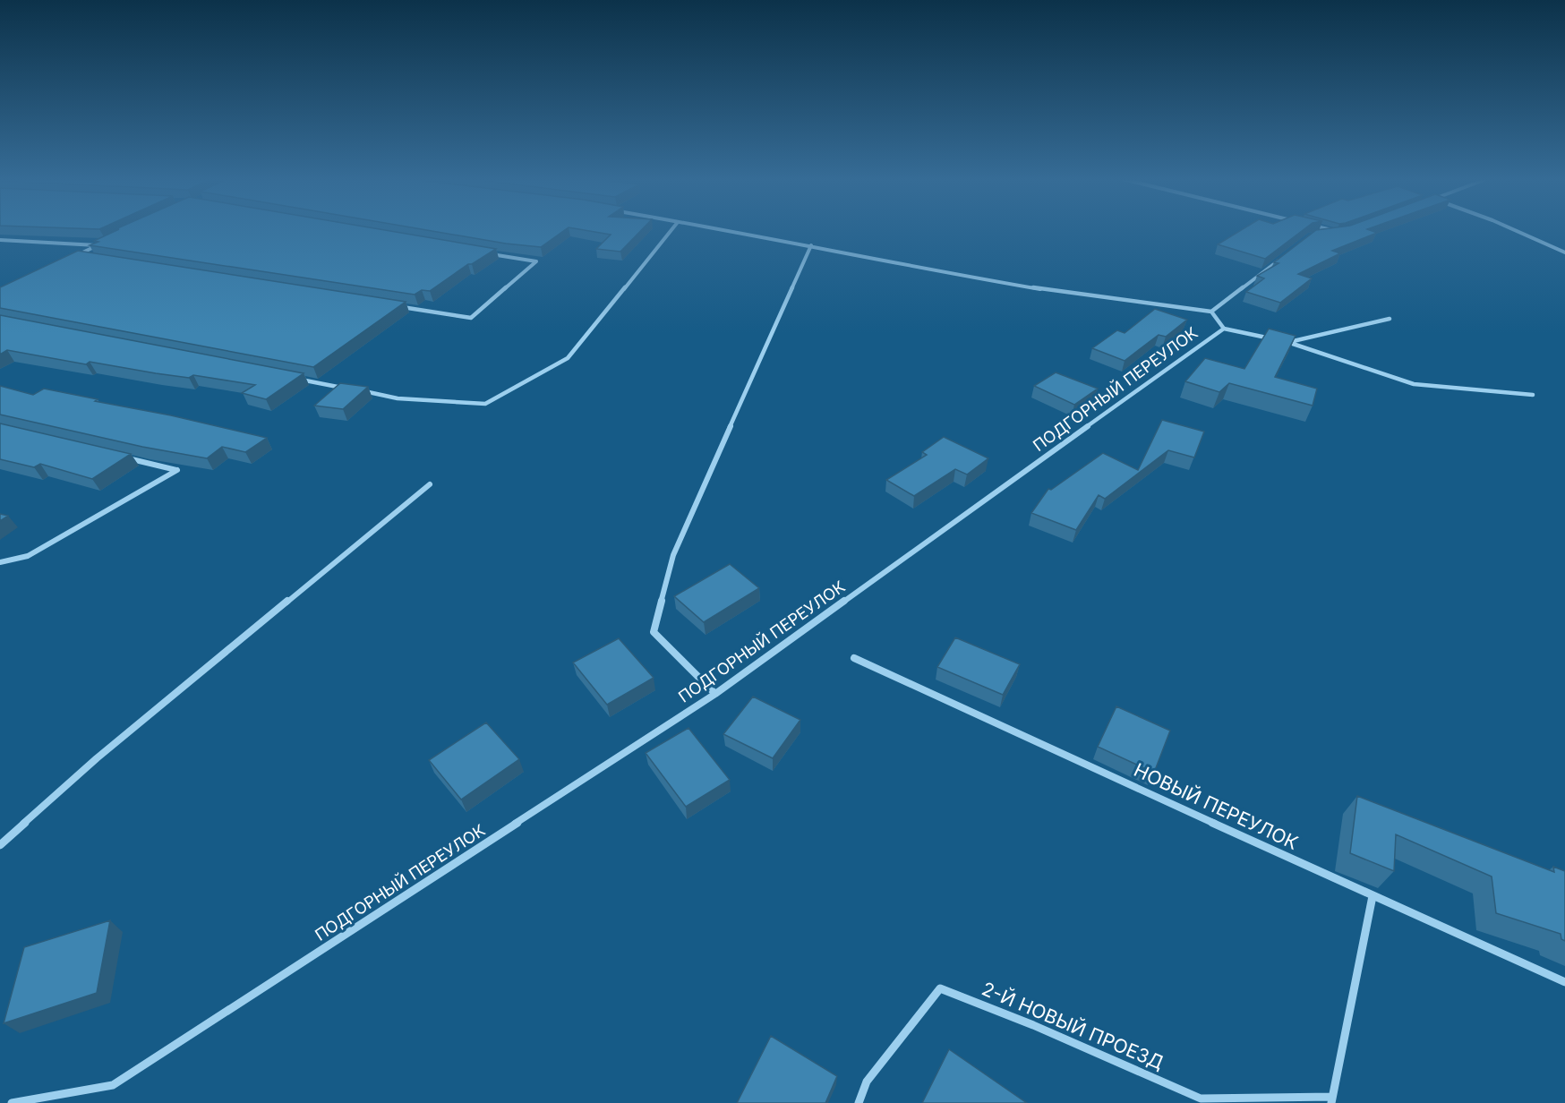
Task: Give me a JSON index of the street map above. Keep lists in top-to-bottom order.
{
  "streets": {
    "street": ["ПОДГОРНЫЙ ПЕРЕУЛОК", "НОВЫЙ ПЕРЕУЛОК", "2-Й НОВЫЙ ПРОЕЗД"]
  }
}
